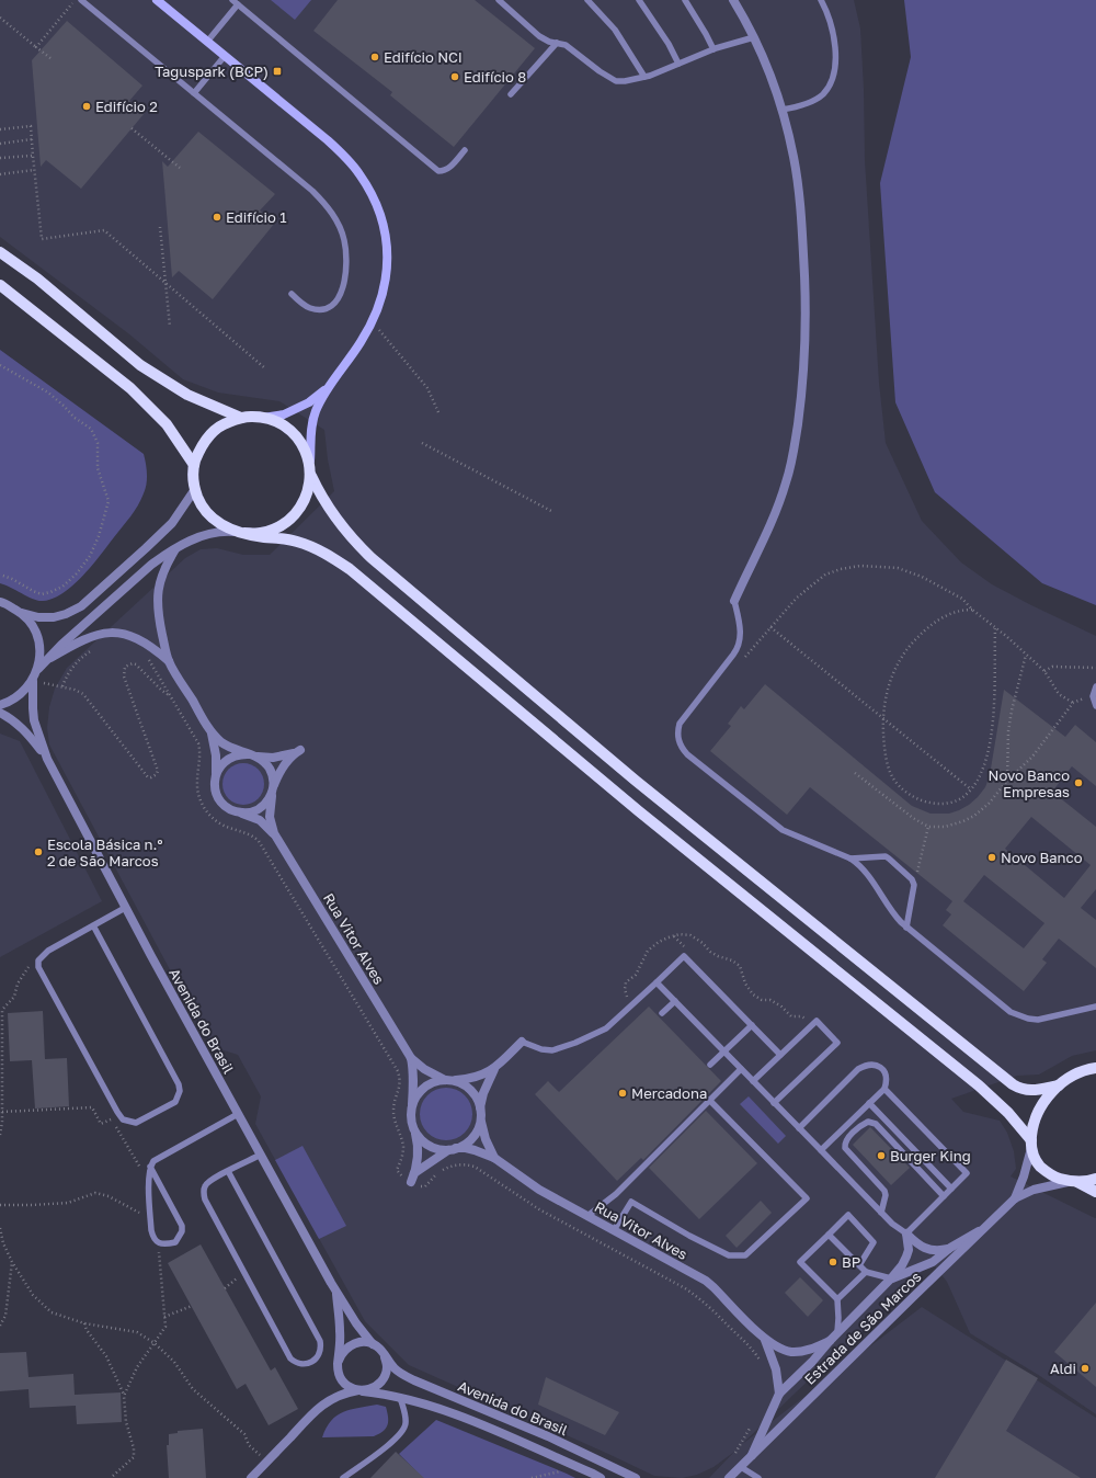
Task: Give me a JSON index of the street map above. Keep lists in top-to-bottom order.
{
  "streets": {
    "street": ["Rua Vitor Alves", "Avenida do Brasil", "Estrada de São Marcos"]
  },
  "crossings": [
    ["Rua Vitor Alves", "Estrada de São Marcos"]
  ],
  "places": {
    "other": [
      "Edifício NCI",
      "Edifício 8",
      "Edifício 2",
      "Edifício 1",
      "Novo Banco Empresas",
      "Escola Básica n.º 2 de São Marcos",
      "Novo Banco",
      "Mercadona",
      "Burger King",
      "BP",
      "Aldi"
    ],
    "transit": ["Taguspark (BCP)"]
  }
}
